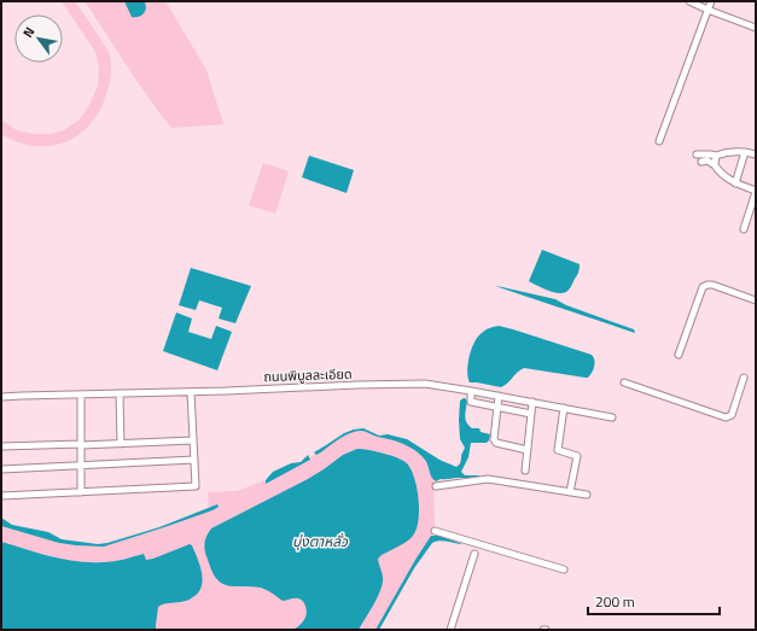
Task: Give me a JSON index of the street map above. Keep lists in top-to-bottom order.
{
  "streets": {
    "street": ["ถนนพิบูลละเอียด"]
  },
  "water": ["บุ่งตาหลั่ว"],
  "scale_bar": "200 m",
  "north": "top left"
}
